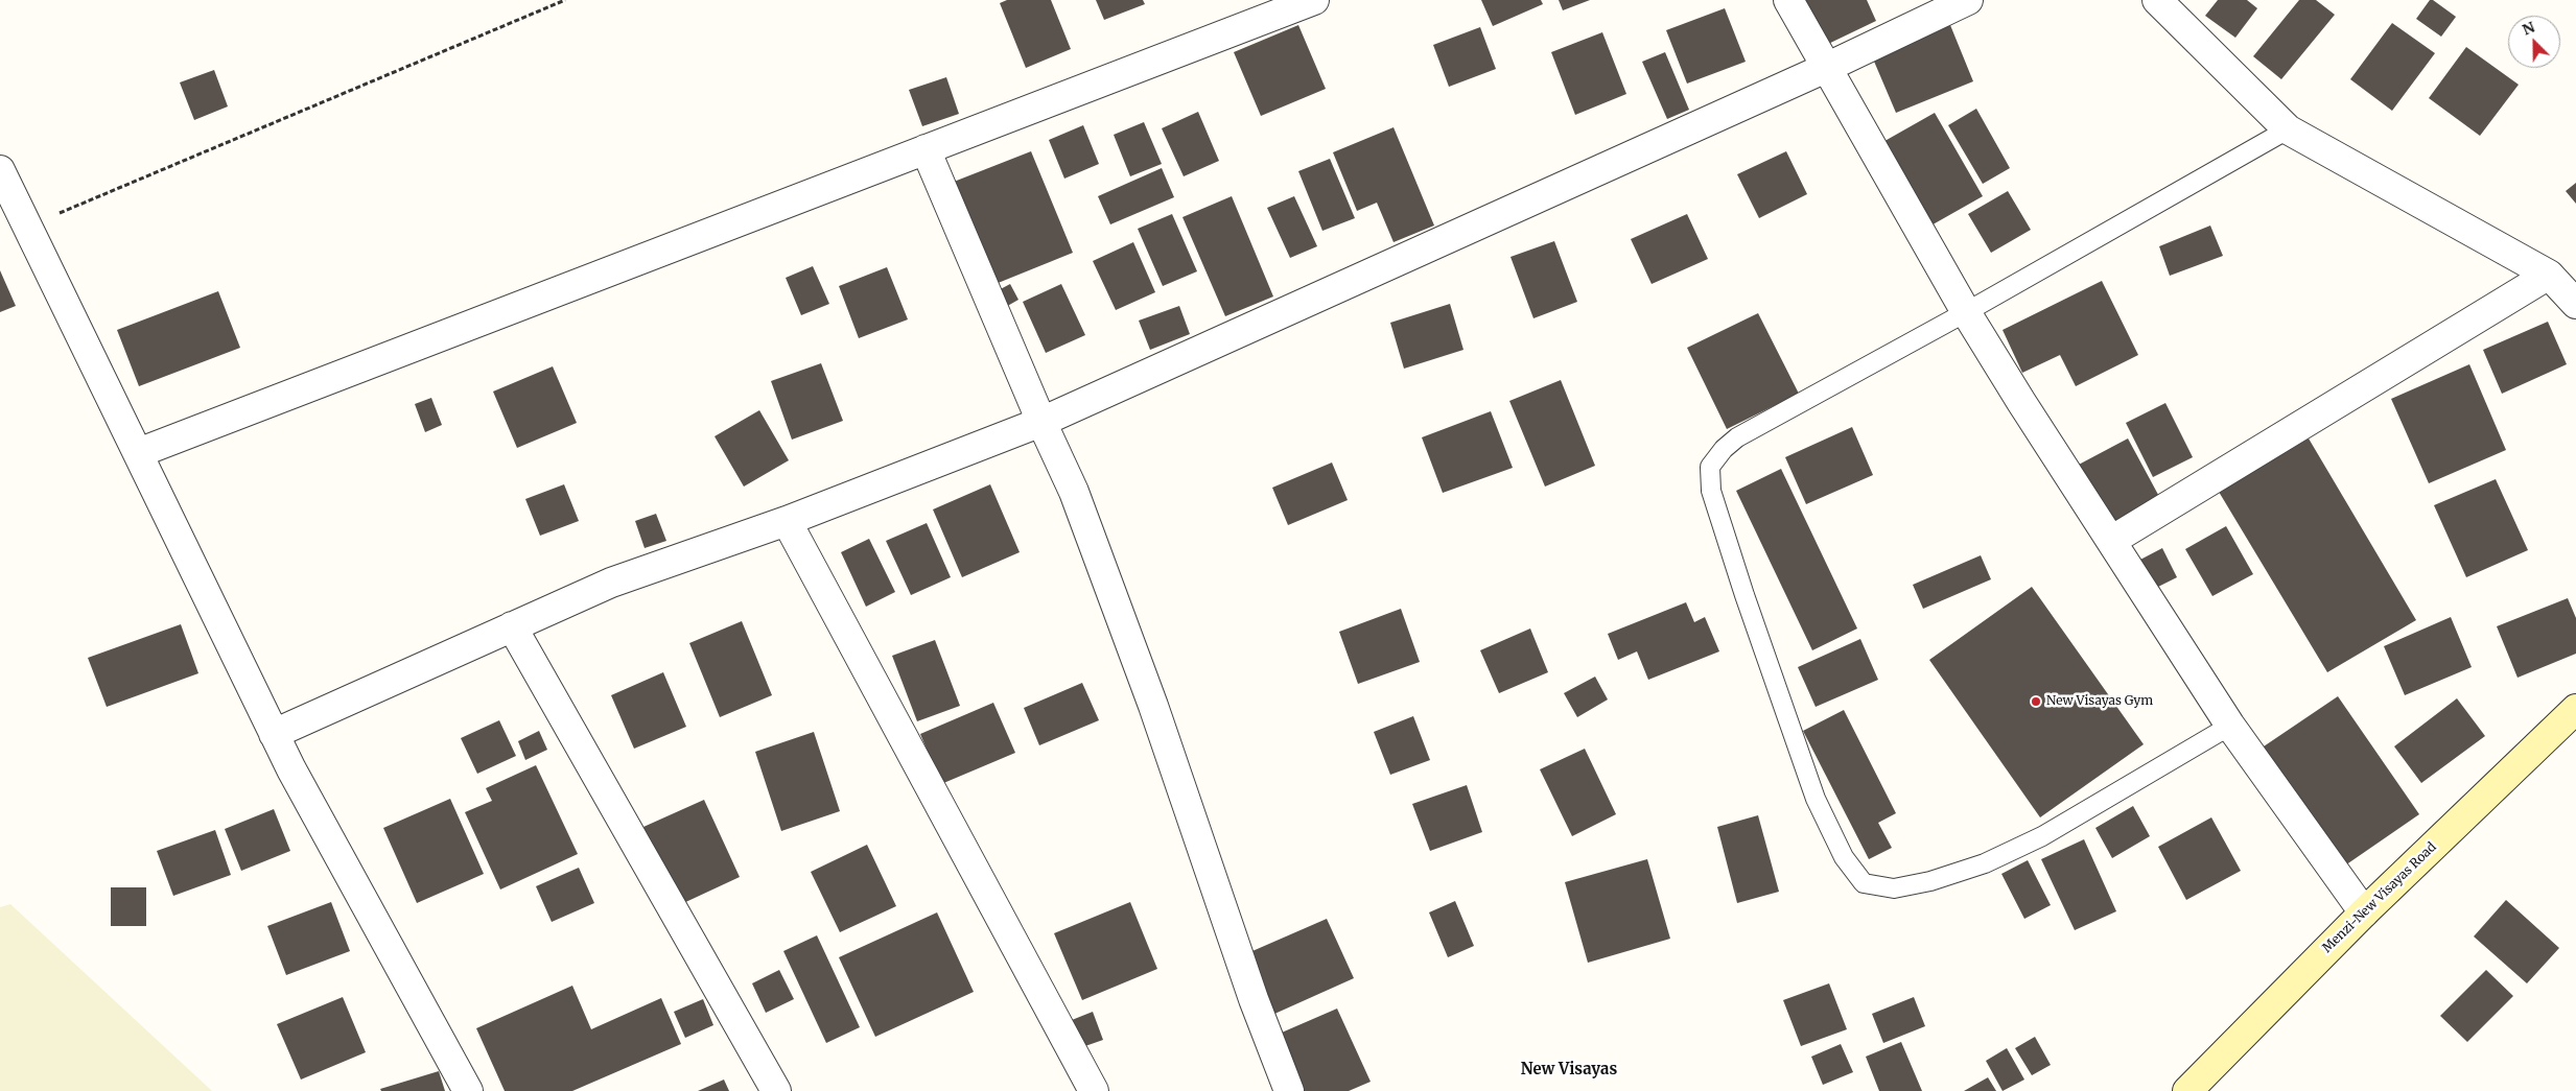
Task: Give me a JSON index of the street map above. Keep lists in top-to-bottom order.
{
  "streets": {
    "main road": ["Menzi-New Visayas Road"]
  },
  "districts": ["New Visayas"],
  "places": ["New Visayas Gym"],
  "north": "top left"
}
